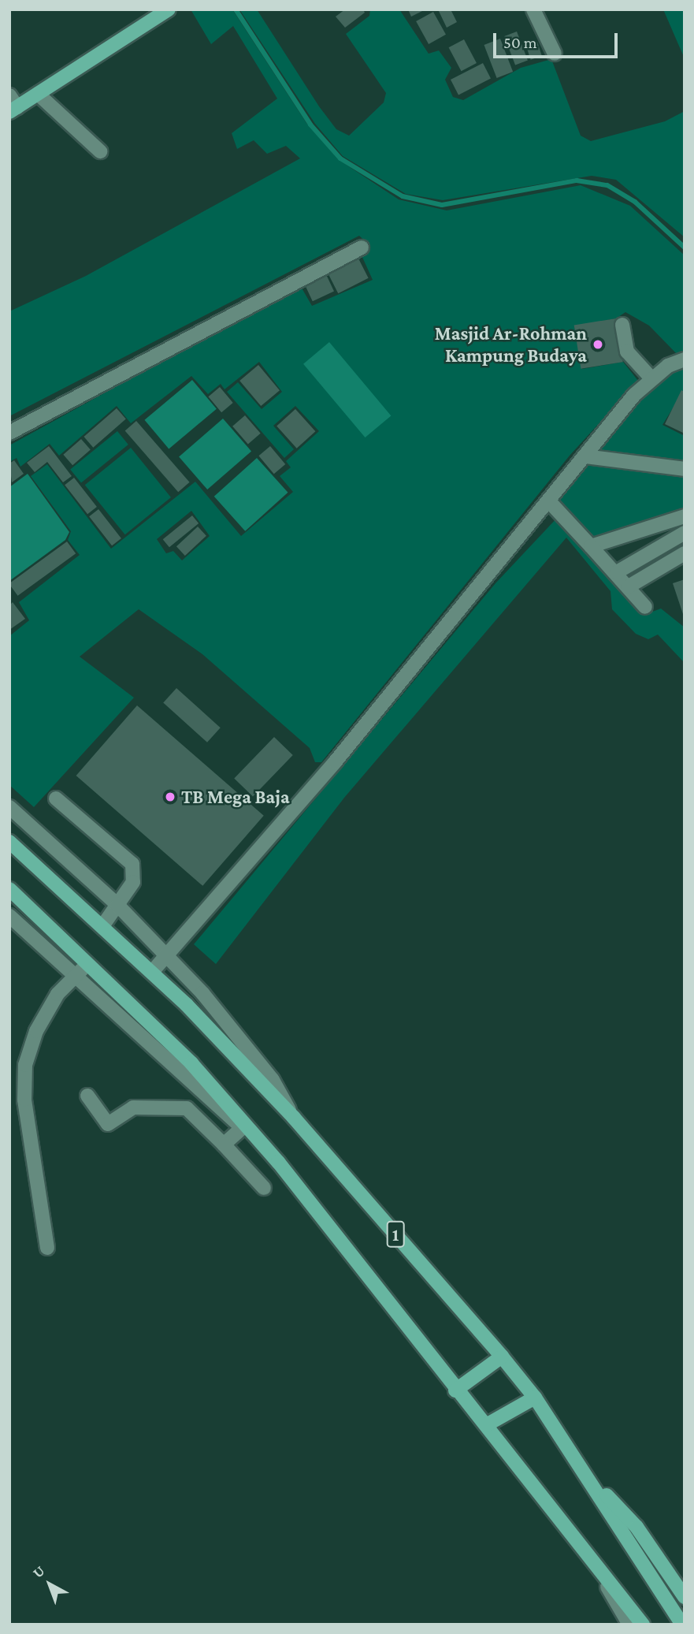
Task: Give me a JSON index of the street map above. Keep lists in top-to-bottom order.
{
  "streets": {
    "main road": ["1"]
  },
  "places": ["Masjid Ar-Rohman Kampung Budaya", "TB Mega Baja"],
  "scale_bar": "50 m",
  "north": "top left"
}
